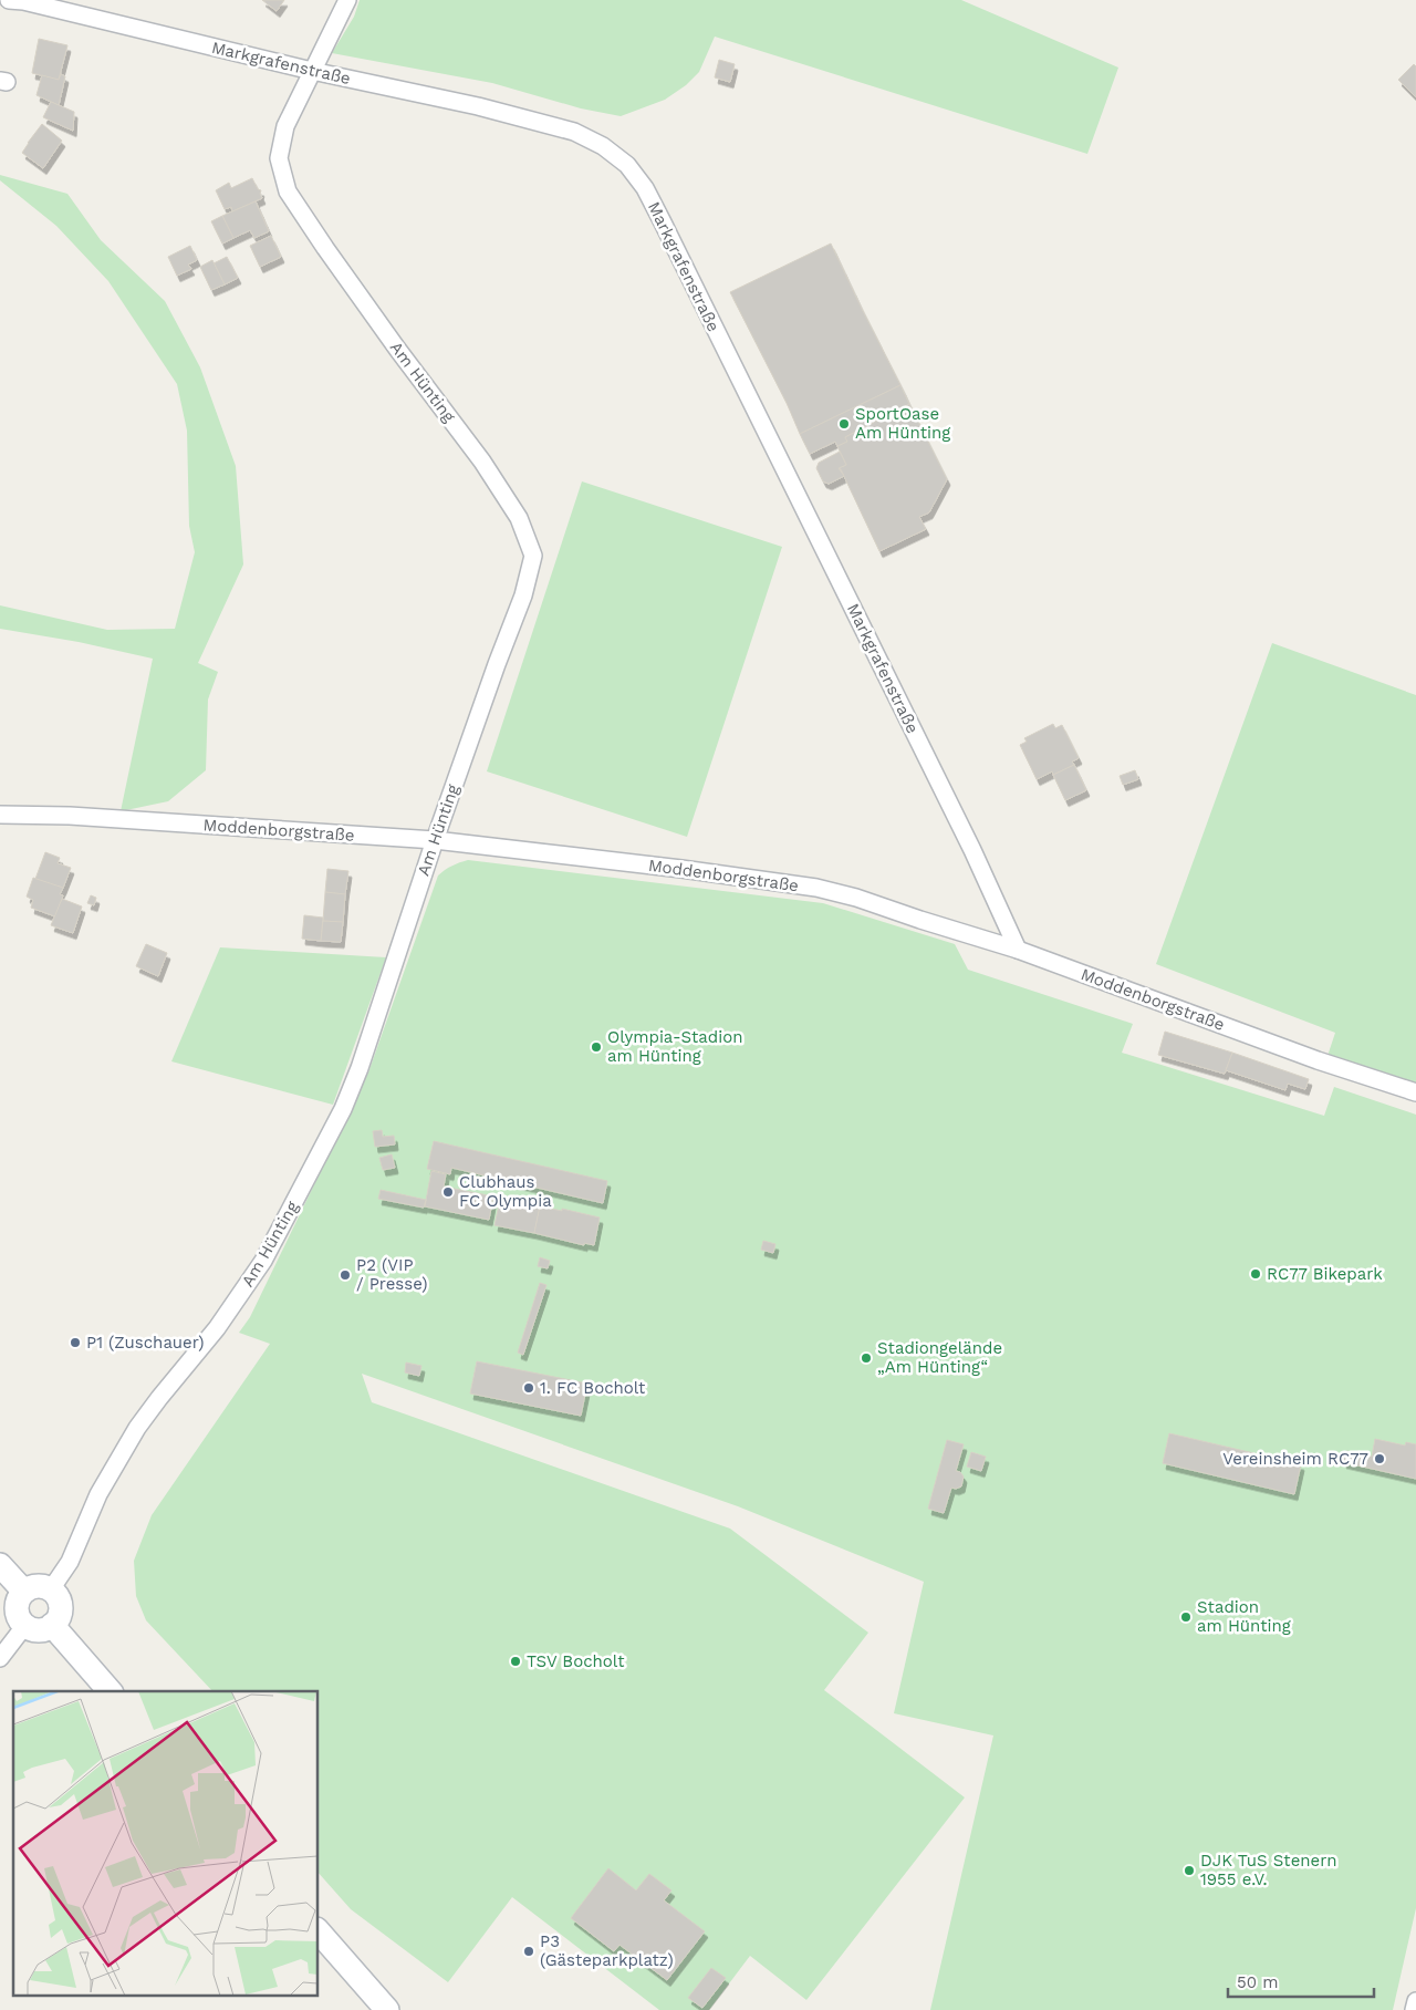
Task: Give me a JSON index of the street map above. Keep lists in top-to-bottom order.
{
  "streets": {
    "street": ["Markgrafenstraße", "Am Hünting", "Moddenborgstraße"]
  },
  "crossings": [
    ["Markgrafenstraße", "Am Hünting"],
    ["Markgrafenstraße", "Moddenborgstraße"],
    ["Am Hünting", "Moddenborgstraße"]
  ],
  "places": [
    "SportOase Am Hünting",
    "Olympia-Stadion am Hünting",
    "Clubhaus FC Olympia",
    "RC77 Bikepark",
    "P2 (VIP / Presse)",
    "P1 (Zuschauer)",
    "Stadiongelände „Am Hünting“",
    "1. FC Bocholt",
    "Vereinsheim RC77",
    "Stadion am Hünting",
    "TSV Bocholt",
    "DJK TuS Stenern 1955 e.V.",
    "P3 (Gästeparkplatz)"
  ],
  "scale_bar": "50 m"
}
